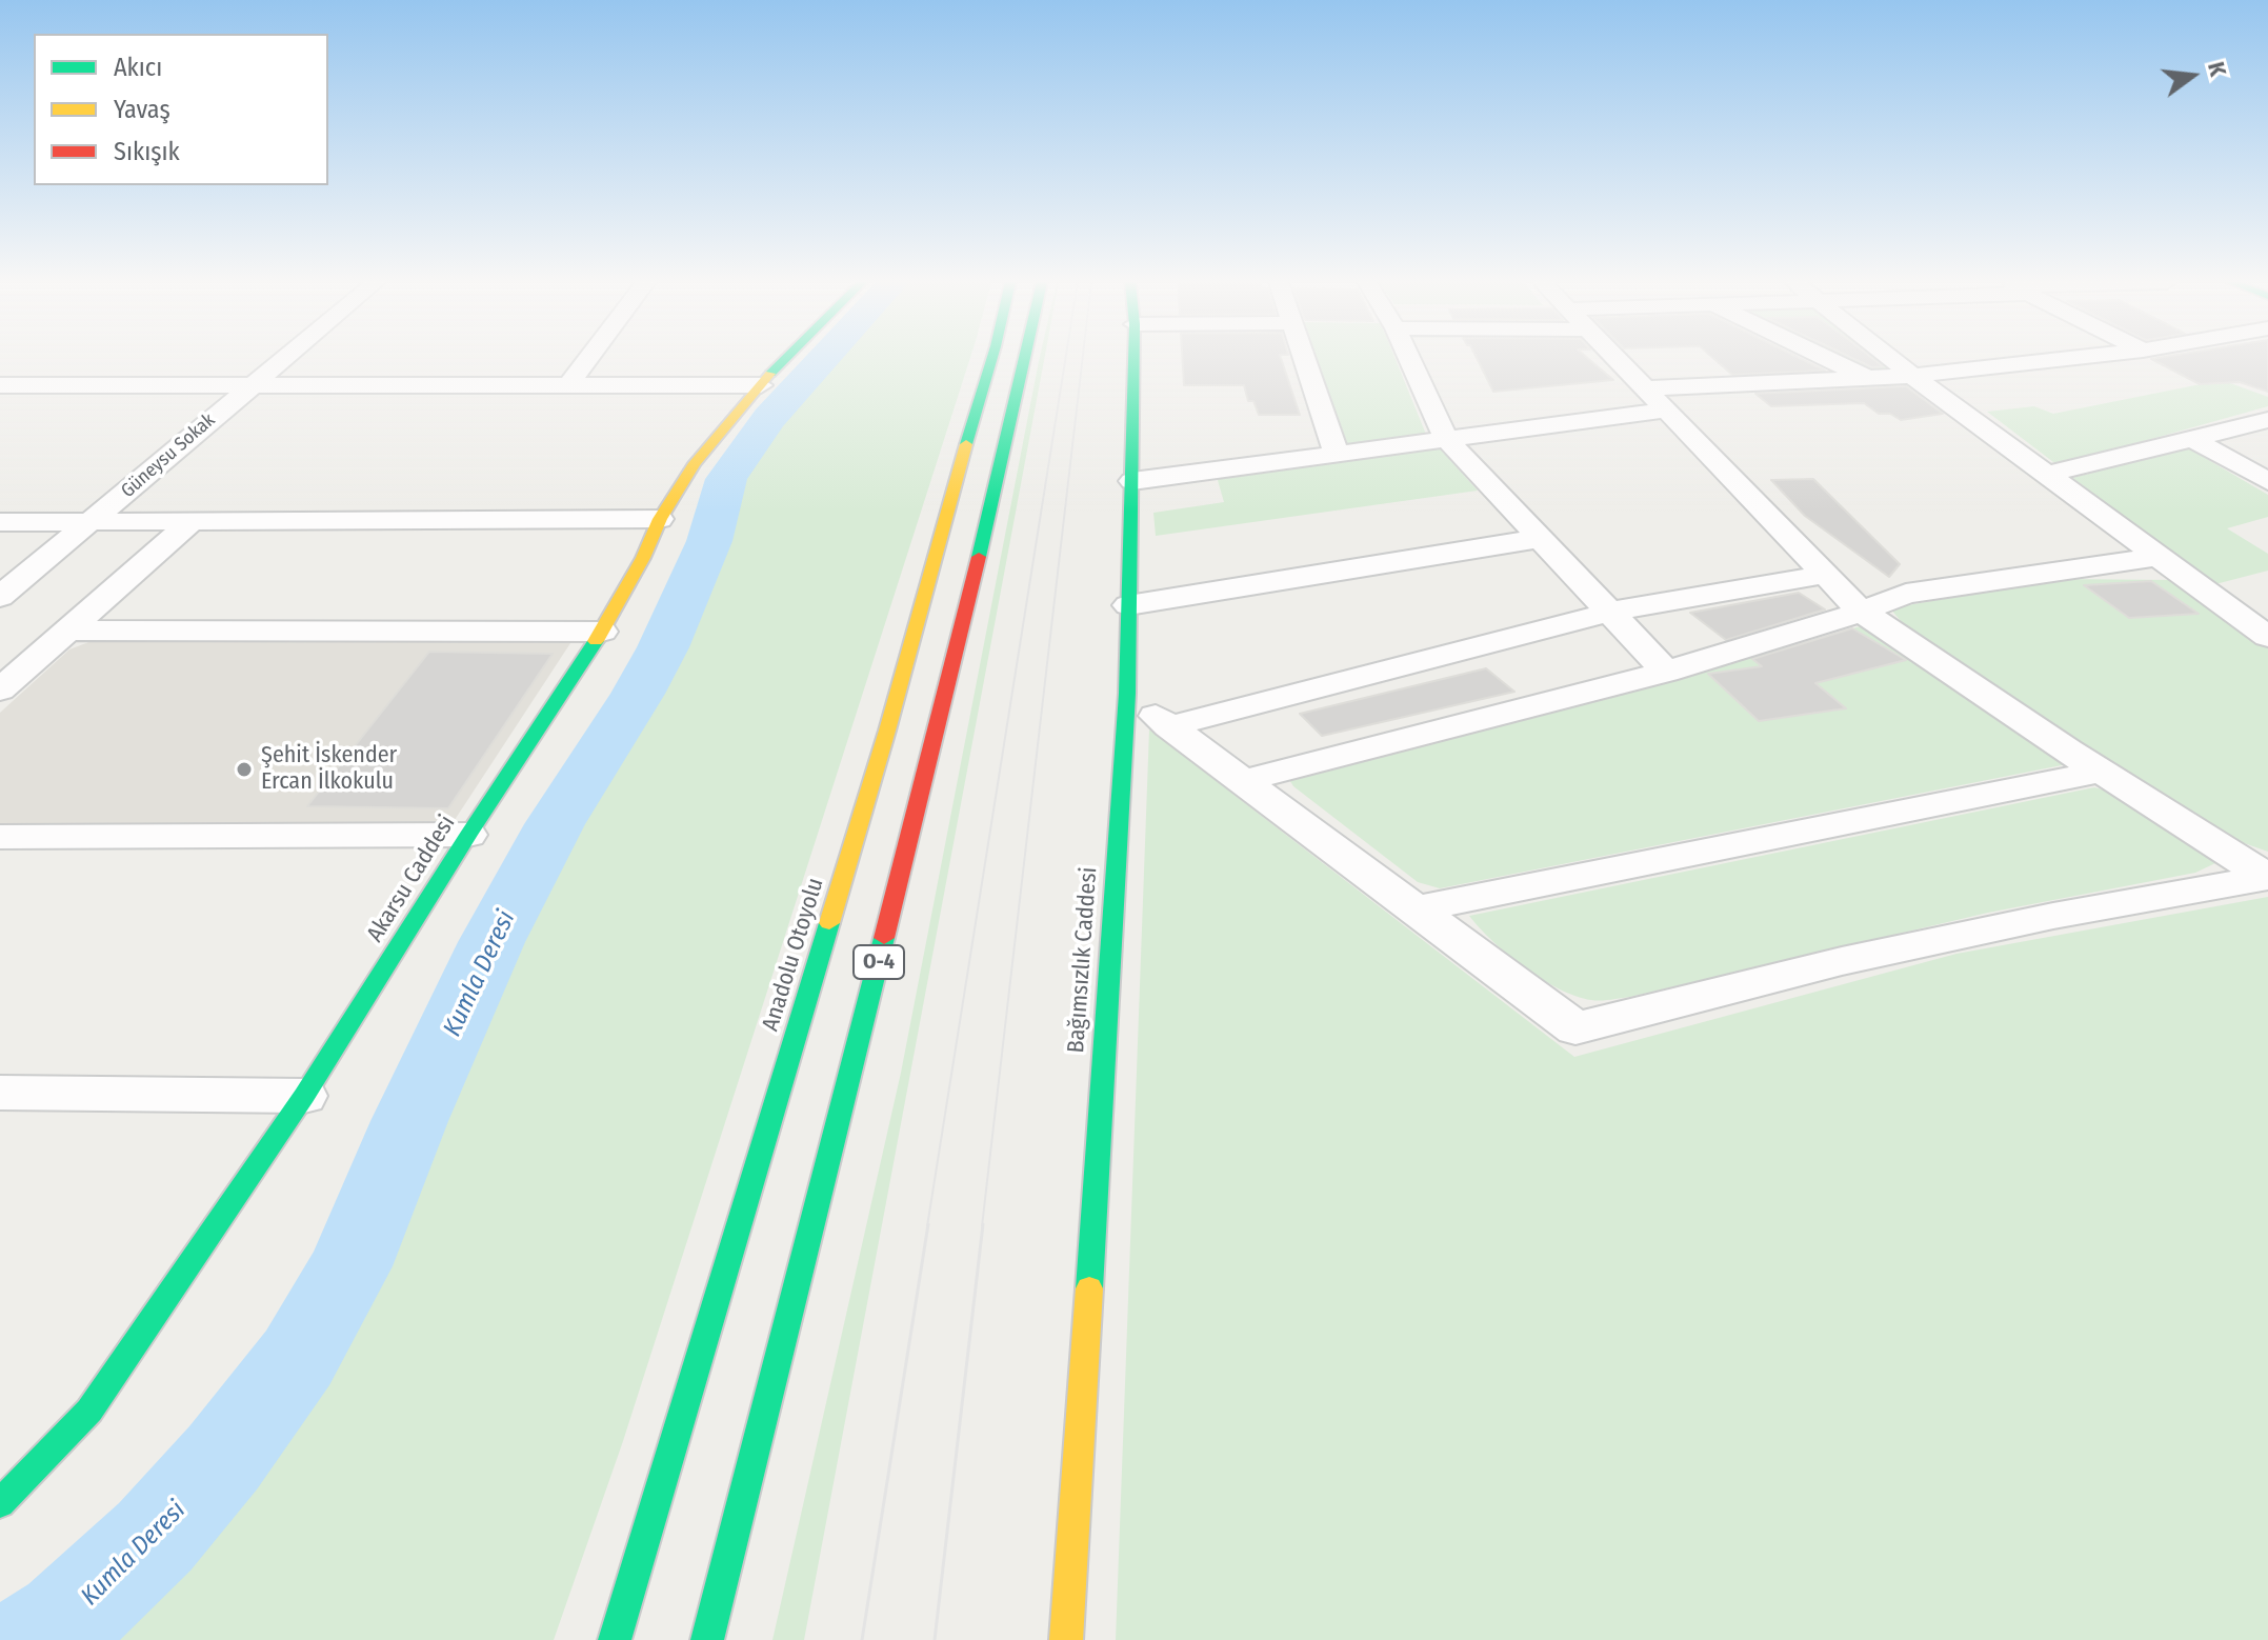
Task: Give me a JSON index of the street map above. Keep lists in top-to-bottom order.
{
  "streets": {
    "main road": [
      "Akarsu Caddesi",
      "Anadolu Otoyolu",
      "Bağımsızlık Caddesi",
      "O-4"
    ],
    "street": ["Güneysu Sokak"]
  },
  "water": ["Kumla Deresi"],
  "places": ["Şehit İskender Ercan İlkokulu"],
  "legend": ["Akıcı", "Yavaş", "Sıkışık"],
  "north": "right"
}
